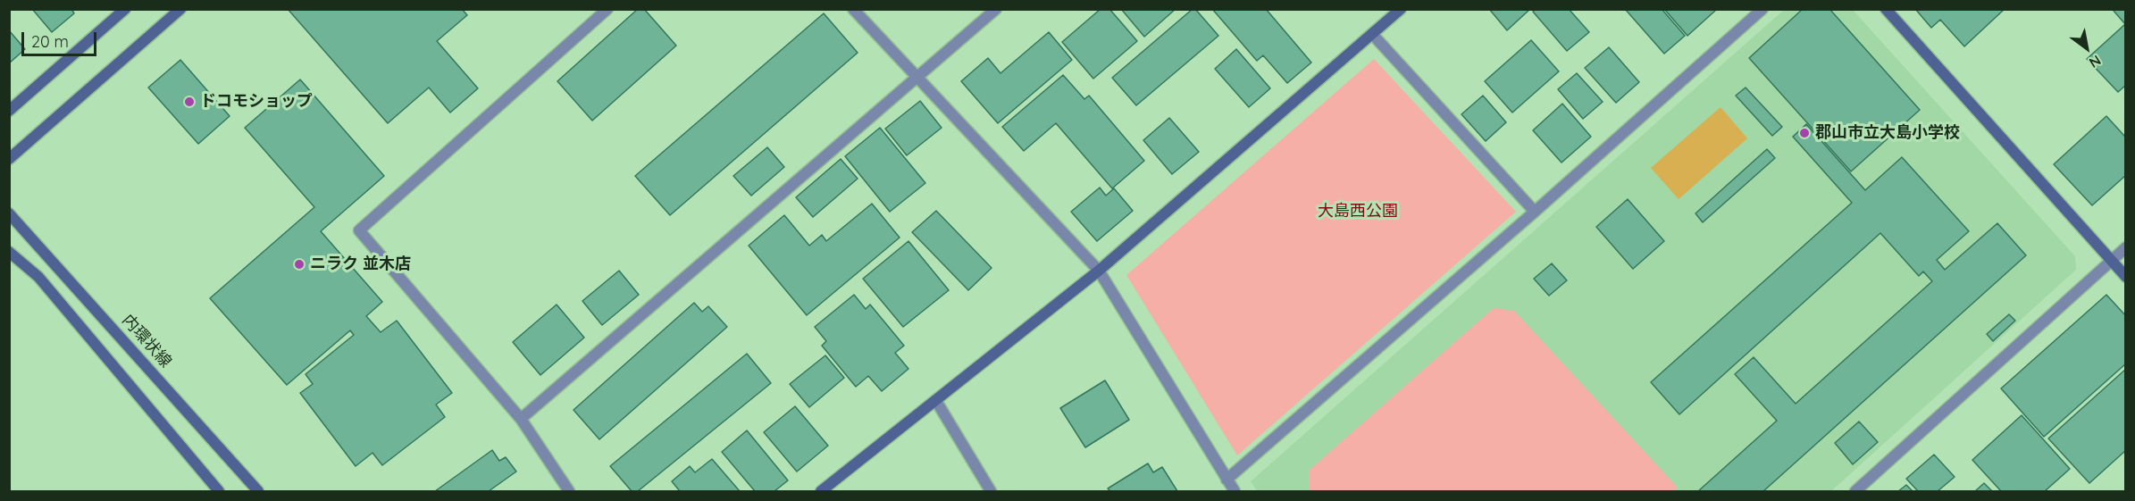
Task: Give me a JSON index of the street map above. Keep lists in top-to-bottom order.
{
  "streets": {
    "street": ["内環状線"]
  },
  "parks": ["大島西公園"],
  "places": ["ドコモショップ", "郡山市立大島小学校", "ニラク 並木店"],
  "scale_bar": "20 m",
  "north": "bottom right"
}
